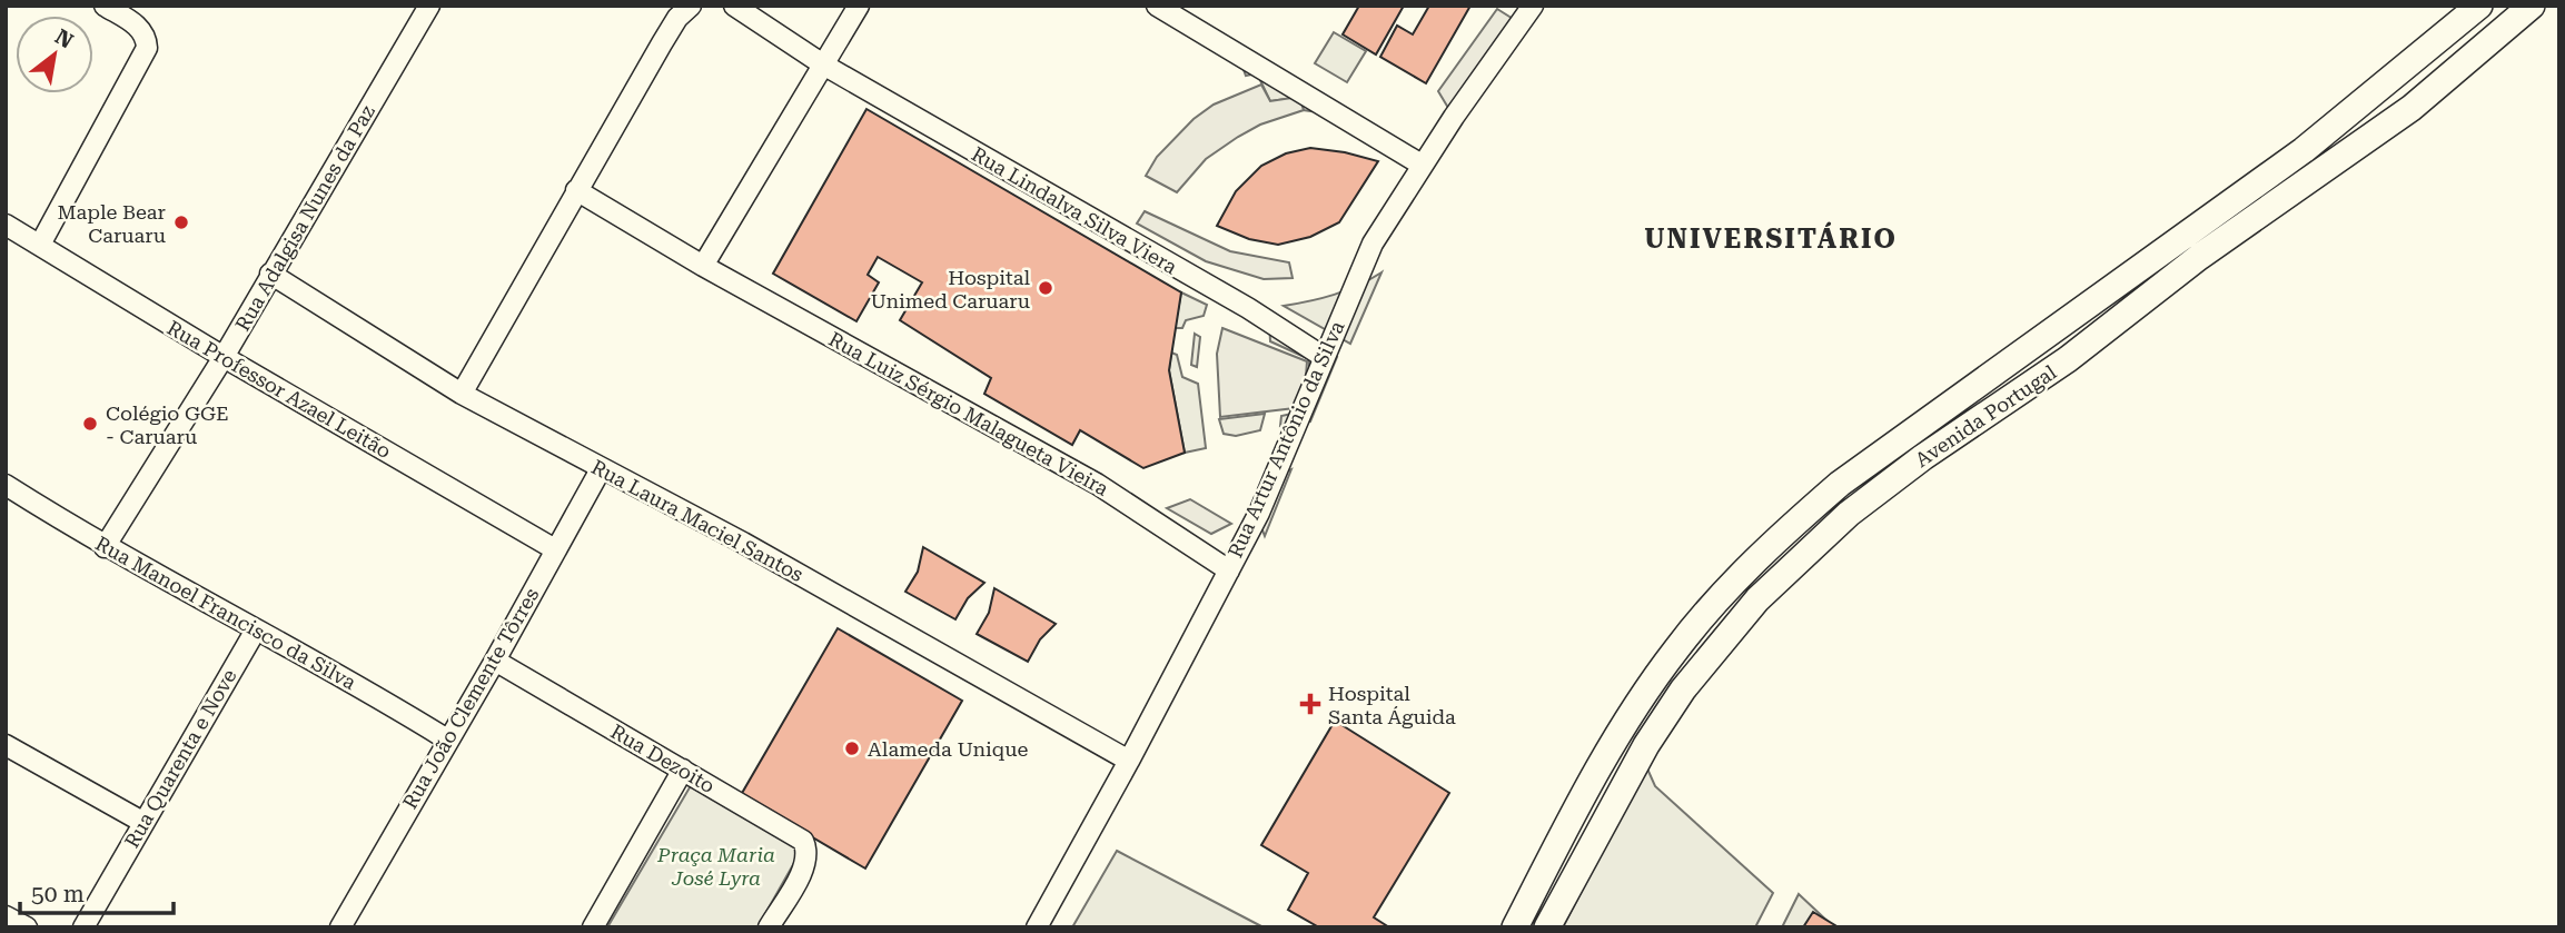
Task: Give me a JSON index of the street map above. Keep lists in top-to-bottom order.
{
  "streets": {
    "street": [
      "Rua Lindalva Silva Viera",
      "Rua Adalgisa Nunes da Paz",
      "Rua Professor Azael Leitão",
      "Rua Luiz Sérgio Malagueta Vieira",
      "Avenida Portugal",
      "Rua Artur Antônio da Silva",
      "Rua Laura Maciel Santos",
      "Rua Manoel Francisco da Silva",
      "Rua João Clemente Tôrres",
      "Rua Quarenta e Nove",
      "Rua Dezoito"
    ]
  },
  "crossings": [
    ["Rua Lindalva Silva Viera", "Rua Artur Antônio da Silva"],
    ["Rua Adalgisa Nunes da Paz", "Rua Professor Azael Leitão"],
    ["Rua Adalgisa Nunes da Paz", "Rua Laura Maciel Santos"],
    ["Rua Adalgisa Nunes da Paz", "Rua Manoel Francisco da Silva"],
    ["Rua Professor Azael Leitão", "Rua João Clemente Tôrres"],
    ["Rua Luiz Sérgio Malagueta Vieira", "Rua Artur Antônio da Silva"],
    ["Rua Artur Antônio da Silva", "Rua Laura Maciel Santos"],
    ["Rua Laura Maciel Santos", "Rua João Clemente Tôrres"],
    ["Rua Manoel Francisco da Silva", "Rua João Clemente Tôrres"],
    ["Rua Manoel Francisco da Silva", "Rua Quarenta e Nove"],
    ["Rua João Clemente Tôrres", "Rua Dezoito"]
  ],
  "districts": ["UNIVERSITÁRIO"],
  "parks": ["Praça Maria José Lyra"],
  "places": {
    "other": [
      "Maple Bear Caruaru",
      "Hospital Unimed Caruaru",
      "Colégio GGE - Caruaru",
      "Alameda Unique"
    ],
    "health": ["Hospital Santa Águida"]
  },
  "scale_bar": "50 m",
  "north": "top right"
}
